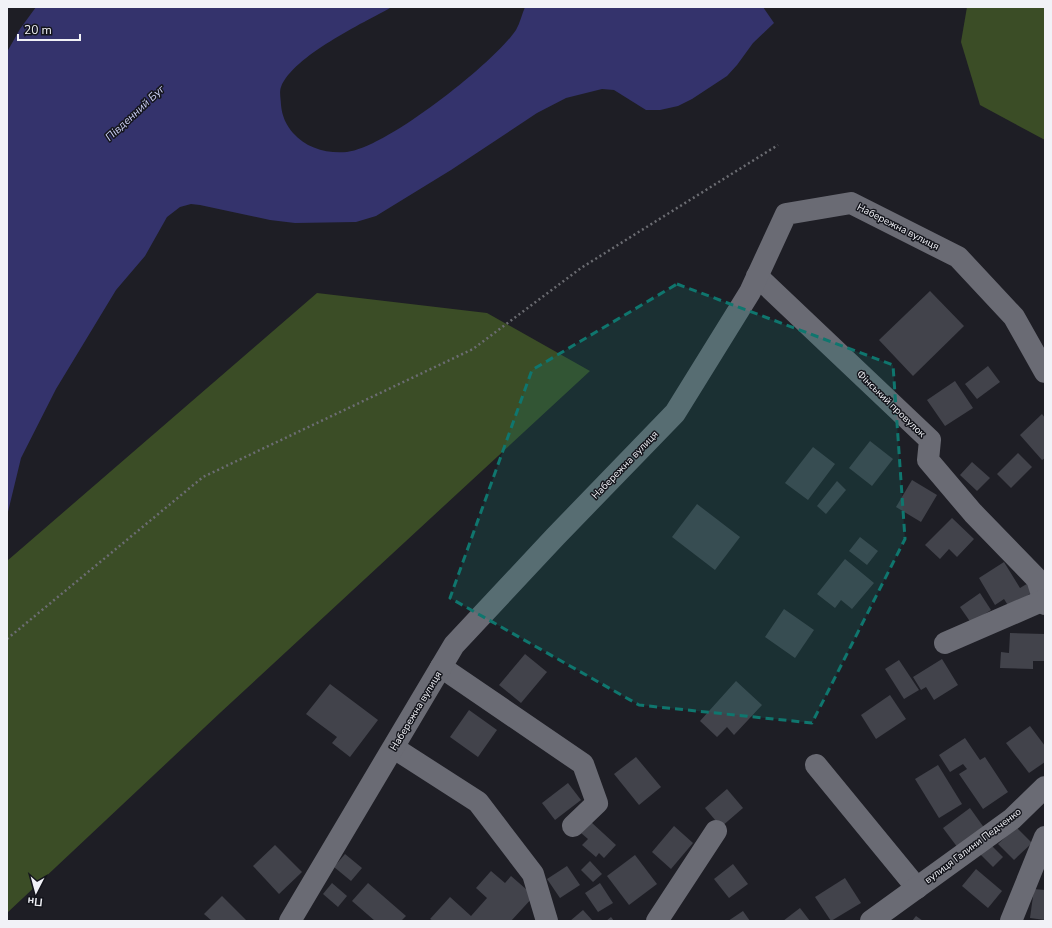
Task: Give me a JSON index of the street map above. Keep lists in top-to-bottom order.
{
  "streets": {
    "street": ["Набережна вулиця", "Фінський провулок", "вулиця Галини Педченко"]
  },
  "crossings": [
    ["Набережна вулиця", "Фінський провулок"]
  ],
  "water": ["Південний Буг"],
  "scale_bar": "20 m",
  "north": "bottom"
}
